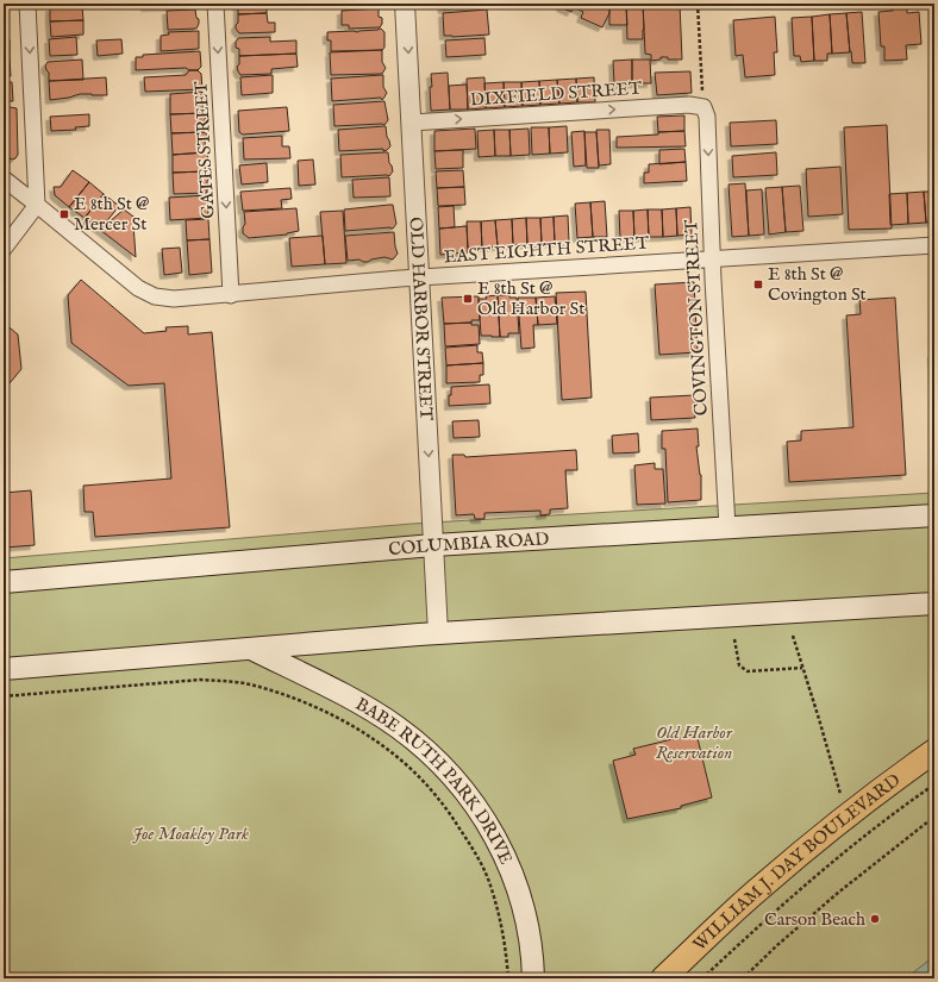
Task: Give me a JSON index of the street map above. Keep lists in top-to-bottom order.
{
  "streets": {
    "main road": ["COLUMBIA ROAD", "BABE RUTH PARK DRIVE", "WILLIAM J. DAY BOULEVARD"],
    "street": [
      "DIXFIELD STREET",
      "GATES STREET",
      "EAST EIGHTH STREET",
      "COVINGTON STREET",
      "OLD HARBOR STREET"
    ]
  },
  "crossings": [
    ["DIXFIELD STREET", "COVINGTON STREET"],
    ["DIXFIELD STREET", "OLD HARBOR STREET"],
    ["GATES STREET", "EAST EIGHTH STREET"],
    ["EAST EIGHTH STREET", "COVINGTON STREET"],
    ["EAST EIGHTH STREET", "OLD HARBOR STREET"],
    ["COVINGTON STREET", "COLUMBIA ROAD"],
    ["OLD HARBOR STREET", "COLUMBIA ROAD"]
  ],
  "one_way": [
    "DIXFIELD STREET",
    "GATES STREET",
    "COVINGTON STREET",
    "OLD HARBOR STREET"
  ],
  "parks": ["Old Harbor Reservation", "Joe Moakley Park"],
  "places": {
    "transit": ["E 8th St @ Mercer St", "E 8th St @ Covington St", "E 8th St @ Old Harbor St"],
    "other": ["Carson Beach"]
  }
}
